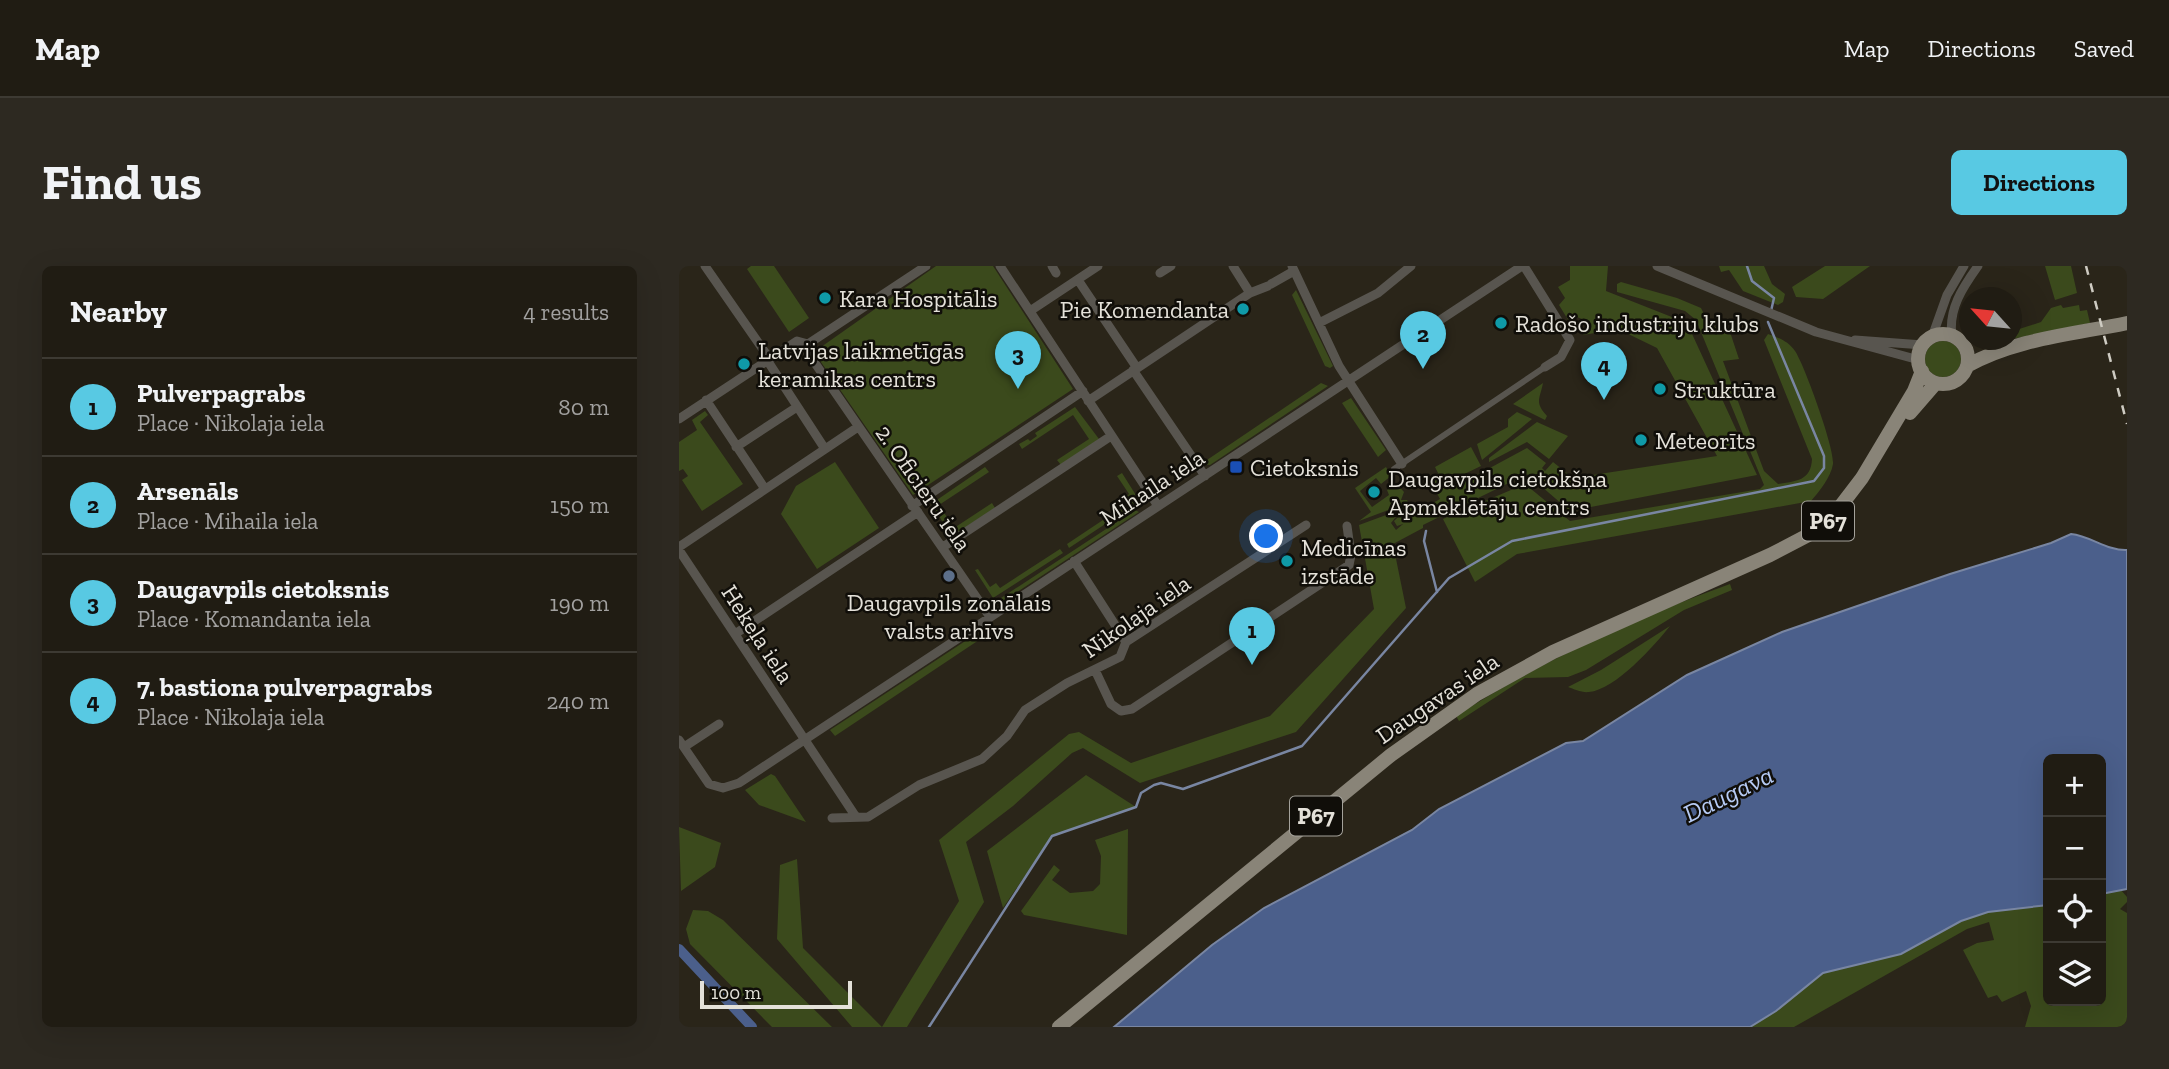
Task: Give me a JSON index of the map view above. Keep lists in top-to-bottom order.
{
  "streets": {
    "main road": ["P67", "Daugavas iela"],
    "street": [
      "Mihaila iela",
      "2. Oficieru iela",
      "Nikolaja iela",
      "Hekeļa iela"
    ]
  },
  "crossings": [
    ["Mihaila iela", "2. Oficieru iela"],
    ["Mihaila iela", "Hekeļa iela"],
    ["P67", "Daugavas iela"]
  ],
  "water": ["Daugava"],
  "places": {
    "other": [
      "Kara Hospitālis",
      "Pie Komendanta",
      "Radošo industriju klubs",
      "Latvijas laikmetīgās keramikas centrs",
      "Struktūra",
      "Meteorīts",
      "Daugavpils cietokšņa Apmeklētāju centrs",
      "Medicīnas izstāde",
      "Daugavpils zonālais valsts arhīvs"
    ],
    "transit": ["Cietoksnis"]
  },
  "scale_bar": "100 m",
  "north": "top left",
  "page": {
    "header": "Map",
    "nav": ["Map", "Directions", "Saved"],
    "buttons": "Directions",
    "title": "Find us",
    "heading": ["Nearby", "4 results"],
    "pins": [
      "2",
      "3",
      "4",
      "1"
    ],
    "list": [
      {
        "mark": "1",
        "name": "Pulverpagrabs",
        "note": "Place · Nikolaja iela",
        "value": "80 m"
      },
      {
        "mark": "2",
        "name": "Arsenāls",
        "note": "Place · Mihaila iela",
        "value": "150 m"
      },
      {
        "mark": "3",
        "name": "Daugavpils cietoksnis",
        "note": "Place · Komandanta iela",
        "value": "190 m"
      },
      {
        "mark": "4",
        "name": "7. bastiona pulverpagrabs",
        "note": "Place · Nikolaja iela",
        "value": "240 m"
      }
    ],
    "map_buttons": ["+", "−"],
    "scale": "100 m"
  }
}
